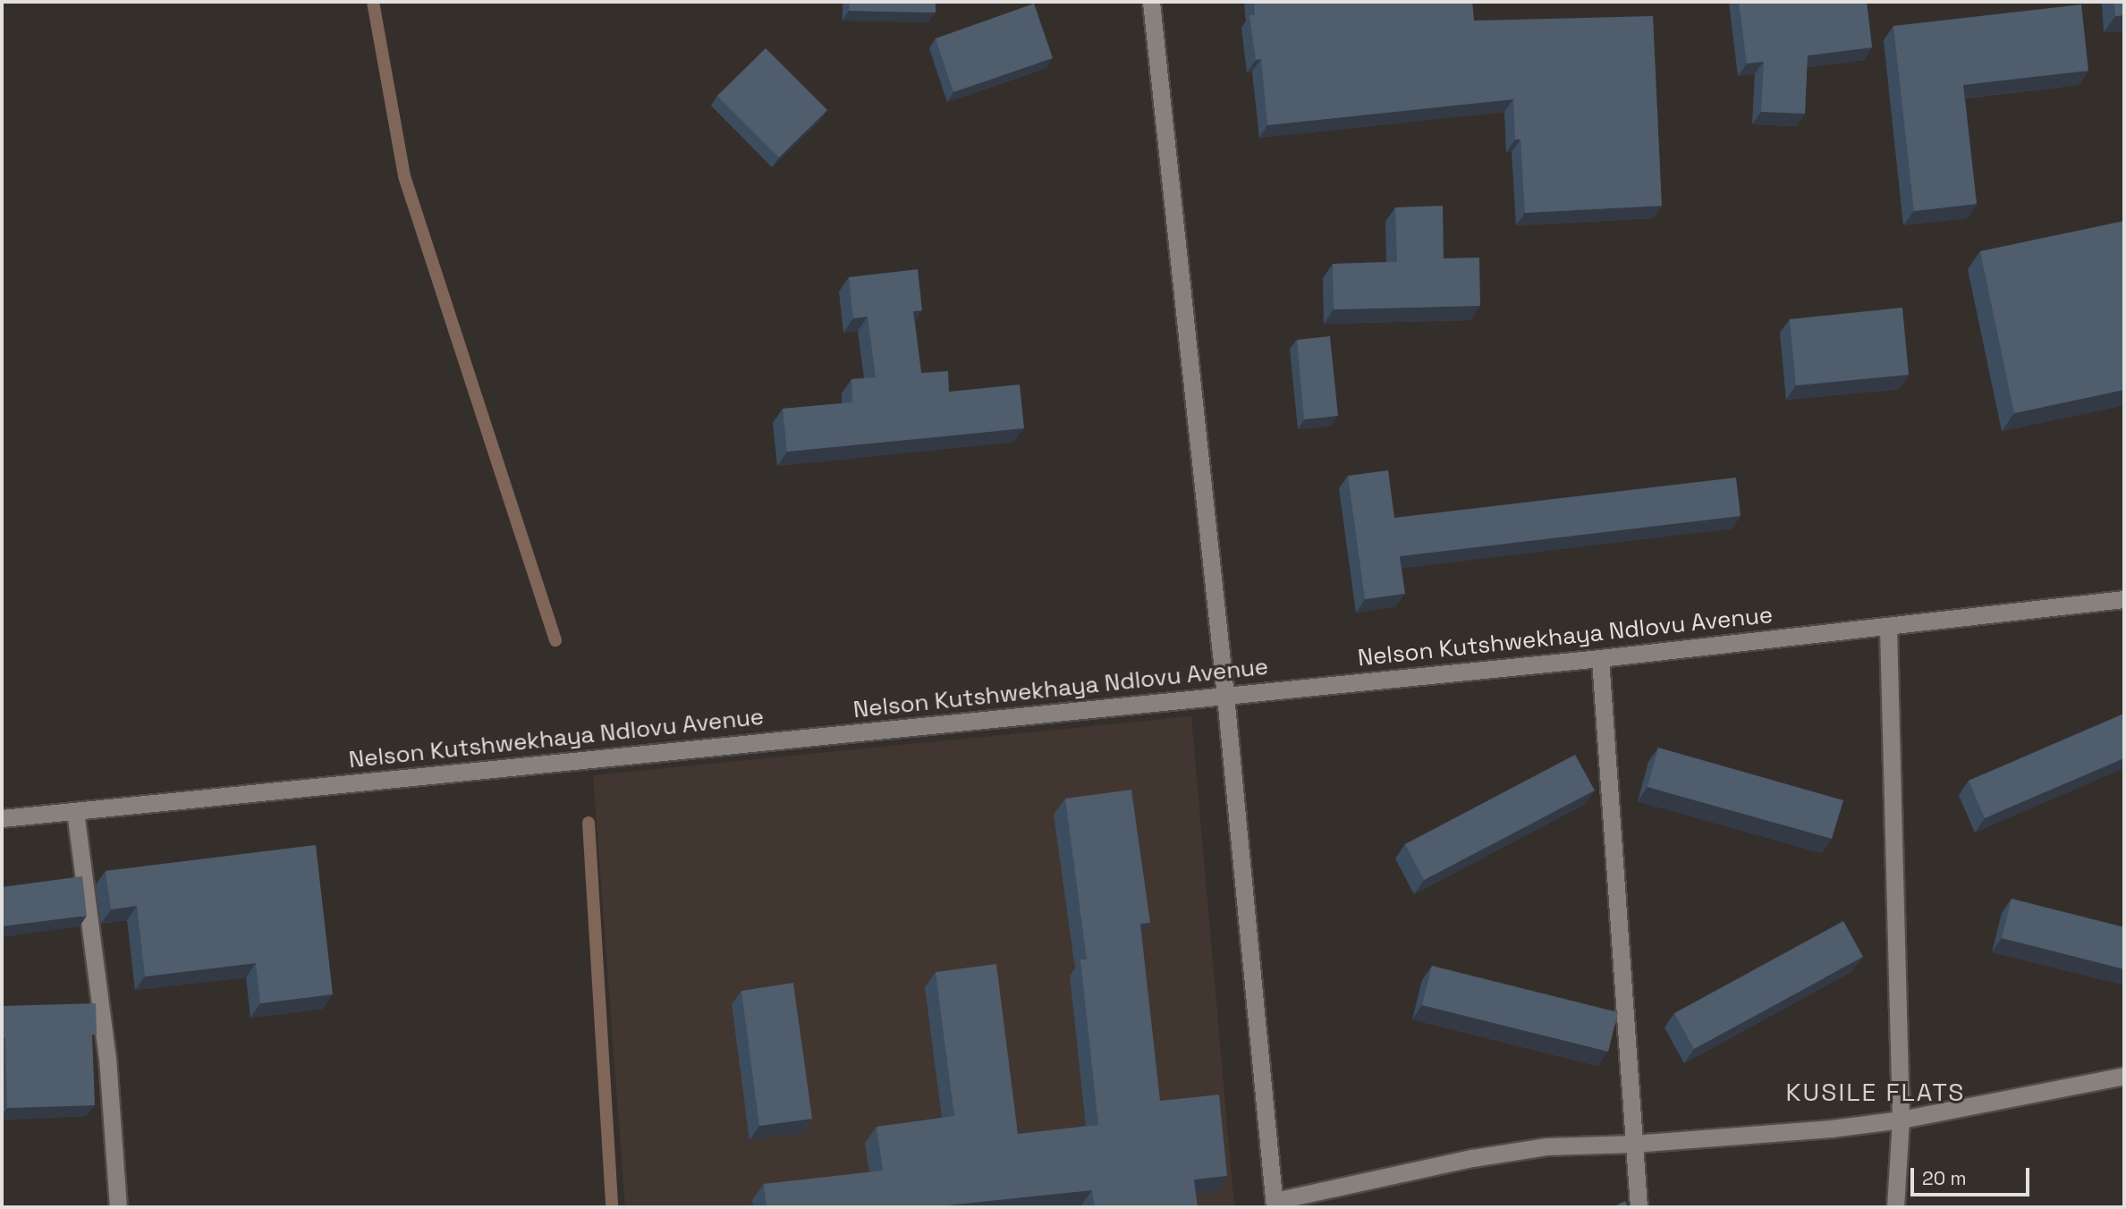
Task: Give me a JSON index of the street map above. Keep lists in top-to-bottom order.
{
  "streets": {
    "street": ["Nelson Kutshwekhaya Ndlovu Avenue"]
  },
  "districts": ["KUSILE FLATS"],
  "scale_bar": "20 m"
}
